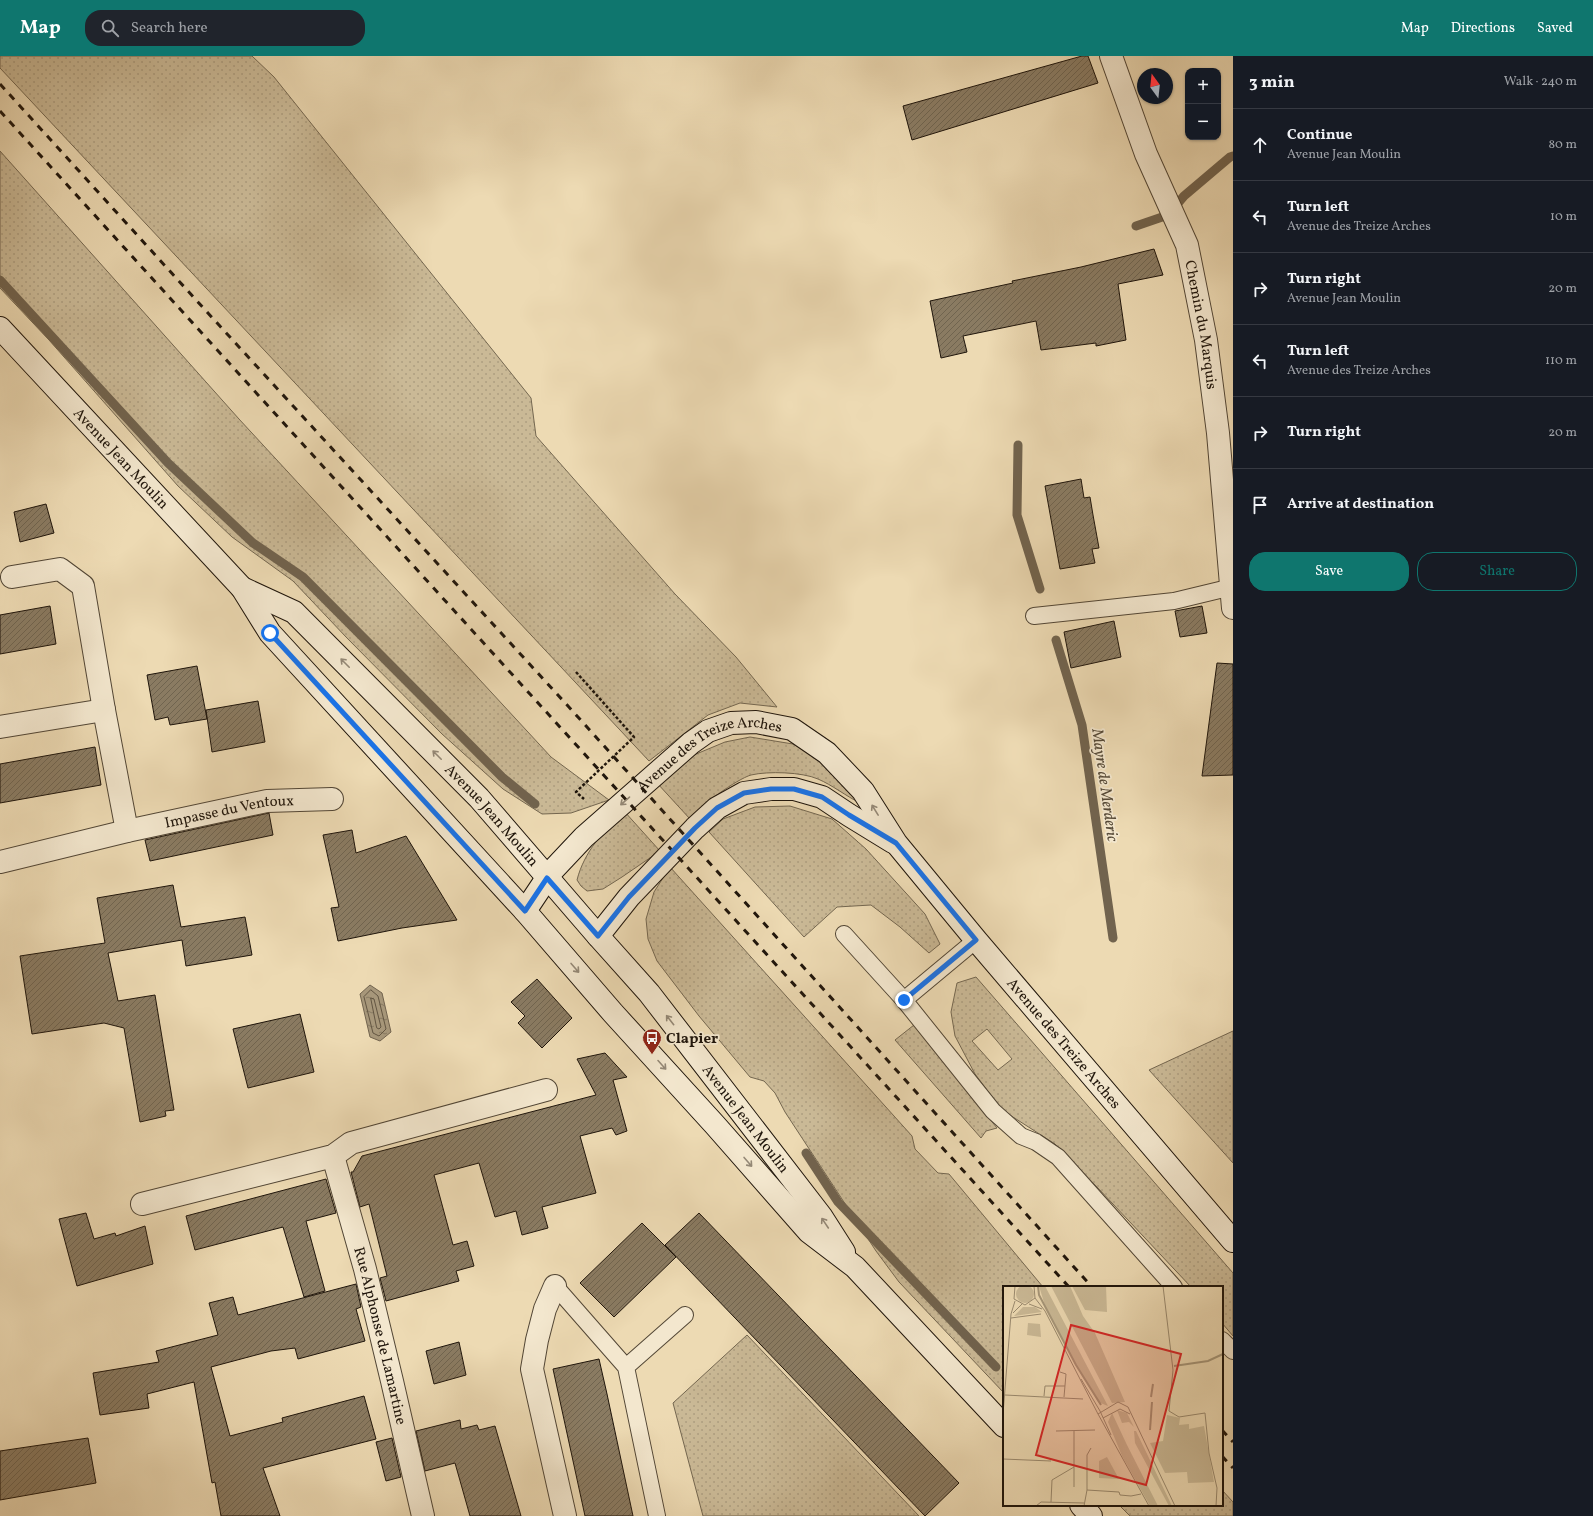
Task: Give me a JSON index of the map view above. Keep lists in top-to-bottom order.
{
  "streets": {
    "street": [
      "Chemin du Marquis",
      "Avenue Jean Moulin",
      "Avenue des Treize Arches",
      "Impasse du Ventoux",
      "Rue Alphonse de Lamartine"
    ]
  },
  "crossings": [
    ["Avenue Jean Moulin", "Avenue des Treize Arches"]
  ],
  "water": ["Mayre de Merderic"],
  "places": {
    "bus stop": ["Clapier"]
  },
  "north": "top",
  "page": {
    "header": "Map",
    "search": "Search here",
    "nav": ["Map", "Directions", "Saved"],
    "heading": ["3 min", "Walk · 240 m"],
    "map_buttons": ["+", "−"],
    "list": [
      ["Continue", "Avenue Jean Moulin", "80 m"],
      ["Turn left", "Avenue des Treize Arches", "10 m"],
      ["Turn right", "Avenue Jean Moulin", "20 m"],
      ["Turn left", "Avenue des Treize Arches", "110 m"],
      ["Turn right", "20 m"],
      "Arrive at destination"
    ],
    "buttons": ["Save", "Share"]
  }
}
